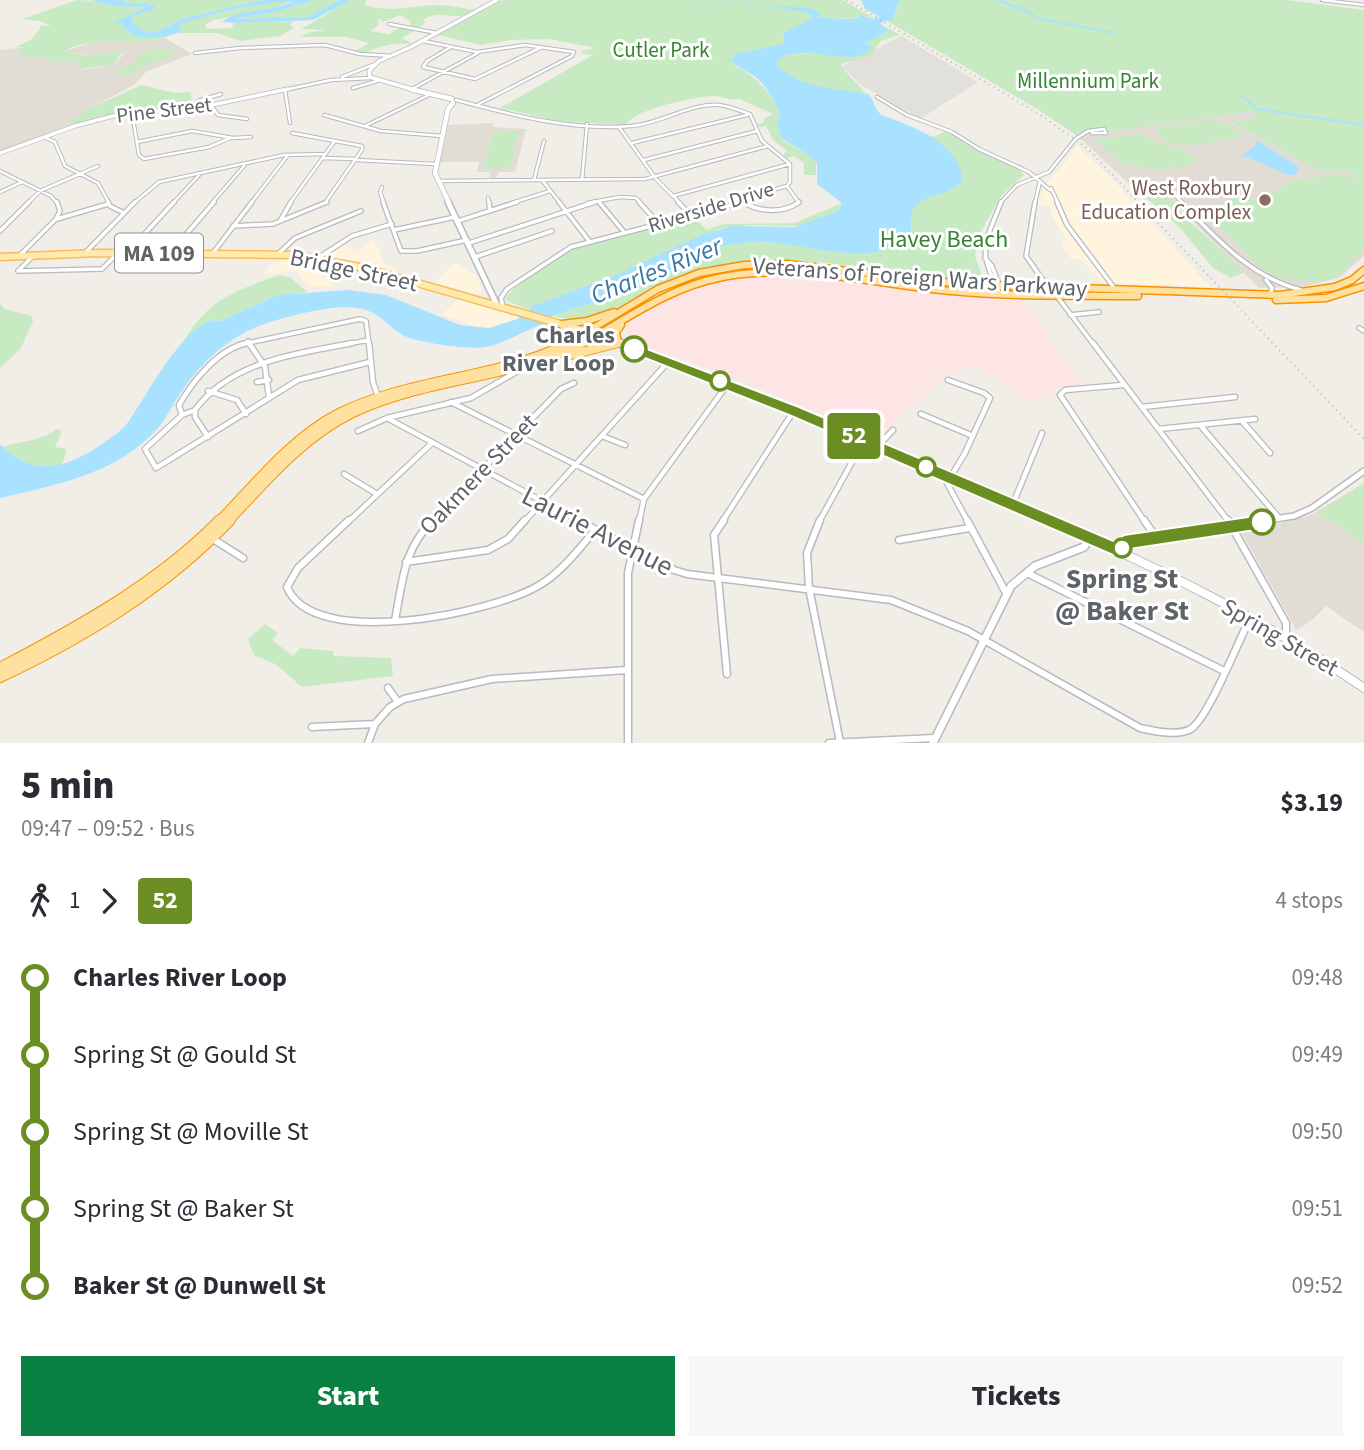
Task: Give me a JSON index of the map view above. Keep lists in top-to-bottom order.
{
  "streets": {
    "highway": ["Veterans of Foreign Wars Parkway"],
    "main road": ["MA 109", "Bridge Street", "Spring Street"],
    "street": [
      "Pine Street",
      "Riverside Drive",
      "Oakmere Street",
      "Laurie Avenue"
    ]
  },
  "crossings": [
    ["Bridge Street", "Spring Street"],
    ["Veterans of Foreign Wars Parkway", "Spring Street"],
    ["Oakmere Street", "Laurie Avenue"],
    ["Laurie Avenue", "Spring Street"]
  ],
  "water": ["Charles River"],
  "parks": ["Cutler Park", "Millennium Park", "Havey Beach"],
  "places": ["West Roxbury Education Complex", "Charles River Loop", "Spring St @ Baker St"],
  "lines": ["bus line 52"],
  "page": {
    "on_map": "52",
    "heading": ["5 min", "09:47 – 09:52 · Bus", "$3.19"],
    "legs": ["1", "52", "4 stops"],
    "list": [
      {
        "name": "Charles River Loop",
        "value": "09:48"
      },
      {
        "name": "Spring St @ Gould St",
        "value": "09:49"
      },
      {
        "name": "Spring St @ Moville St",
        "value": "09:50"
      },
      {
        "name": "Spring St @ Baker St",
        "value": "09:51"
      },
      {
        "name": "Baker St @ Dunwell St",
        "value": "09:52"
      }
    ],
    "buttons": ["Start", "Tickets"]
  }
}
